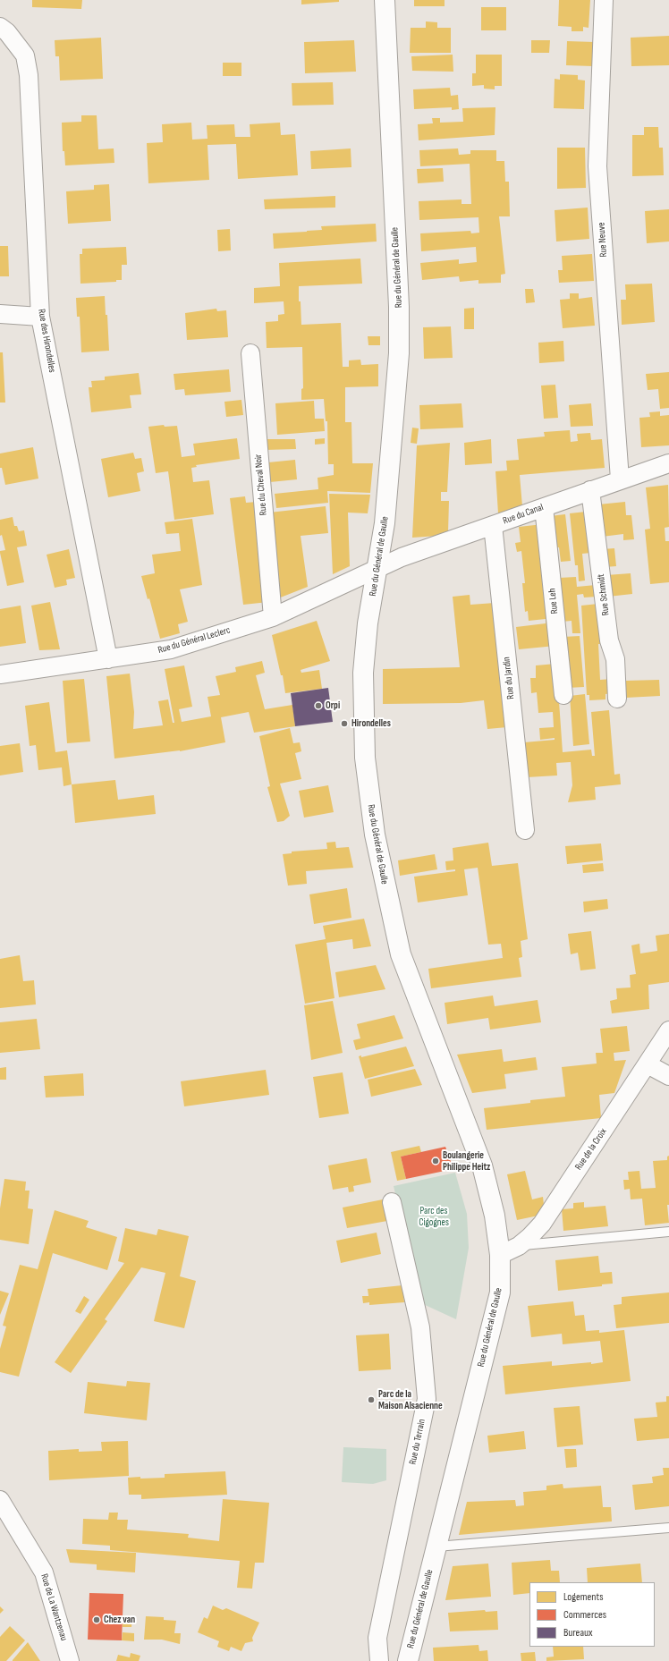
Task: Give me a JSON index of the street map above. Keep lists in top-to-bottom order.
{
  "streets": {
    "main road": ["Rue du Général de Gaulle"],
    "street": [
      "Rue Neuve",
      "Rue des Hirondelles",
      "Rue du Cheval Noir",
      "Rue du Canal",
      "Rue Schmidt",
      "Rue Leh",
      "Rue du Général Leclerc",
      "Rue du Jardin",
      "Rue de la Croix",
      "Rue du Terrain",
      "Rue de La Wantzenau"
    ]
  },
  "crossings": [
    ["Rue Neuve", "Rue du Canal"],
    ["Rue du Général de Gaulle", "Rue du Canal"],
    ["Rue du Général de Gaulle", "Rue du Général Leclerc"],
    ["Rue du Général de Gaulle", "Rue de la Croix"],
    ["Rue des Hirondelles", "Rue du Général Leclerc"],
    ["Rue du Cheval Noir", "Rue du Général Leclerc"],
    ["Rue du Canal", "Rue Schmidt"],
    ["Rue du Canal", "Rue Leh"],
    ["Rue du Canal", "Rue du Général Leclerc"],
    ["Rue du Canal", "Rue du Jardin"]
  ],
  "parks": ["Parc des Cigognes"],
  "places": [
    "Orpi",
    "Hirondelles",
    "Boulangerie Philippe Heitz",
    "Parc de la Maison Alsacienne",
    "Chez van"
  ],
  "legend": ["Logements", "Commerces", "Bureaux"]
}
